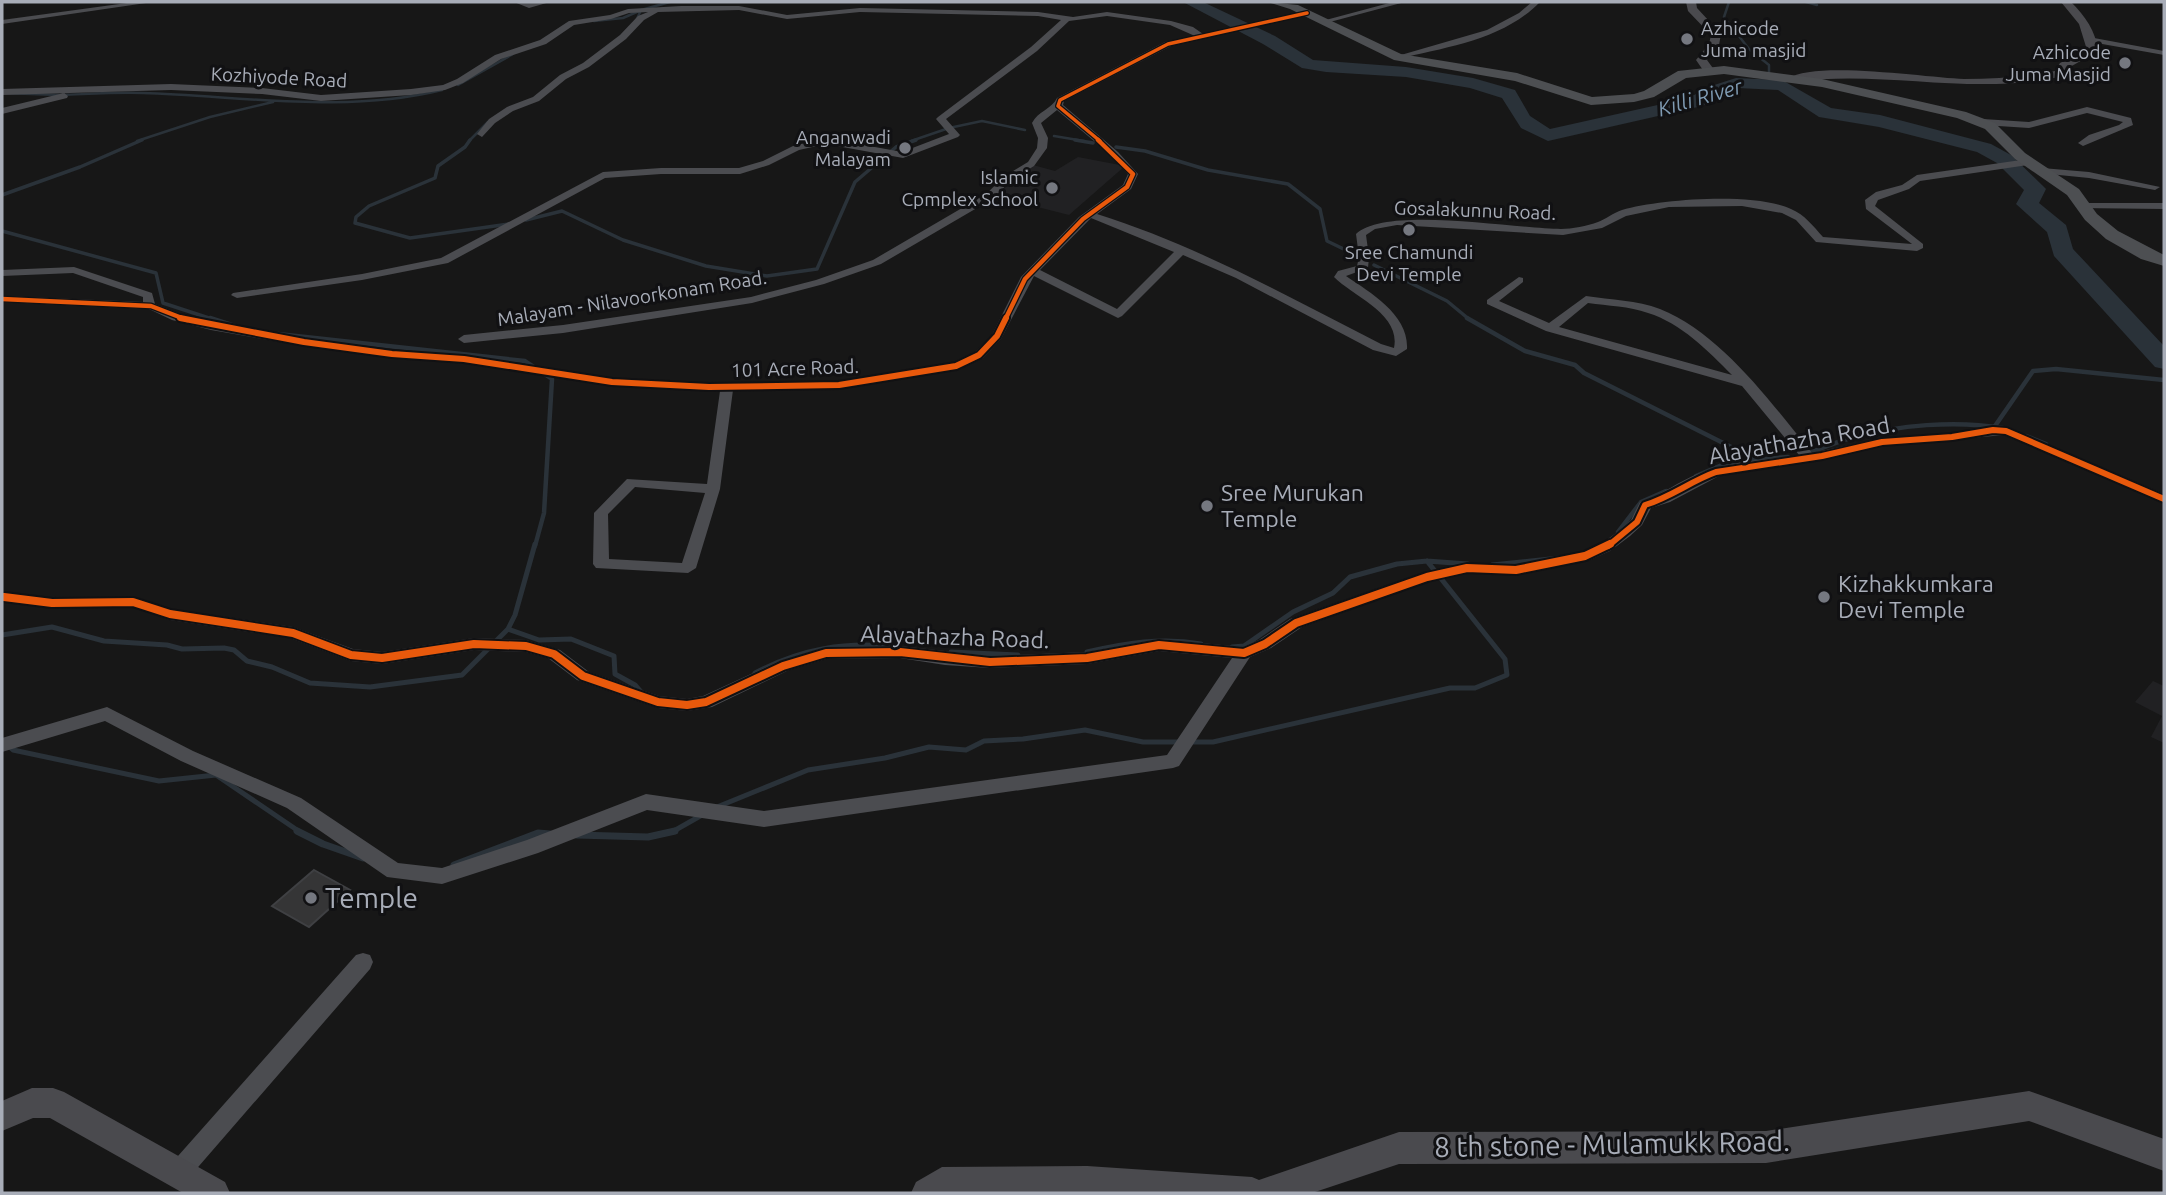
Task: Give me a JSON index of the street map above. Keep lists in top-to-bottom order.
{
  "streets": {
    "street": [
      "Kozhiyode Road",
      "Gosalakunnu Road.",
      "Malayam - Nilavoorkonam Road.",
      "101 Acre Road.",
      "Alayathazha Road.",
      "8 th stone - Mulamukk Road."
    ]
  },
  "crossings": [
    ["Gosalakunnu Road.", "101 Acre Road."],
    ["Malayam - Nilavoorkonam Road.", "101 Acre Road."]
  ],
  "water": ["Killi River"],
  "places": [
    "Azhicode Juma masjid",
    "Azhicode Juma Masjid",
    "Anganwadi Malayam",
    "Islamic Cpmplex School",
    "Sree Chamundi Devi Temple",
    "Sree Murukan Temple",
    "Kizhakkumkara Devi Temple",
    "Temple"
  ]
}
